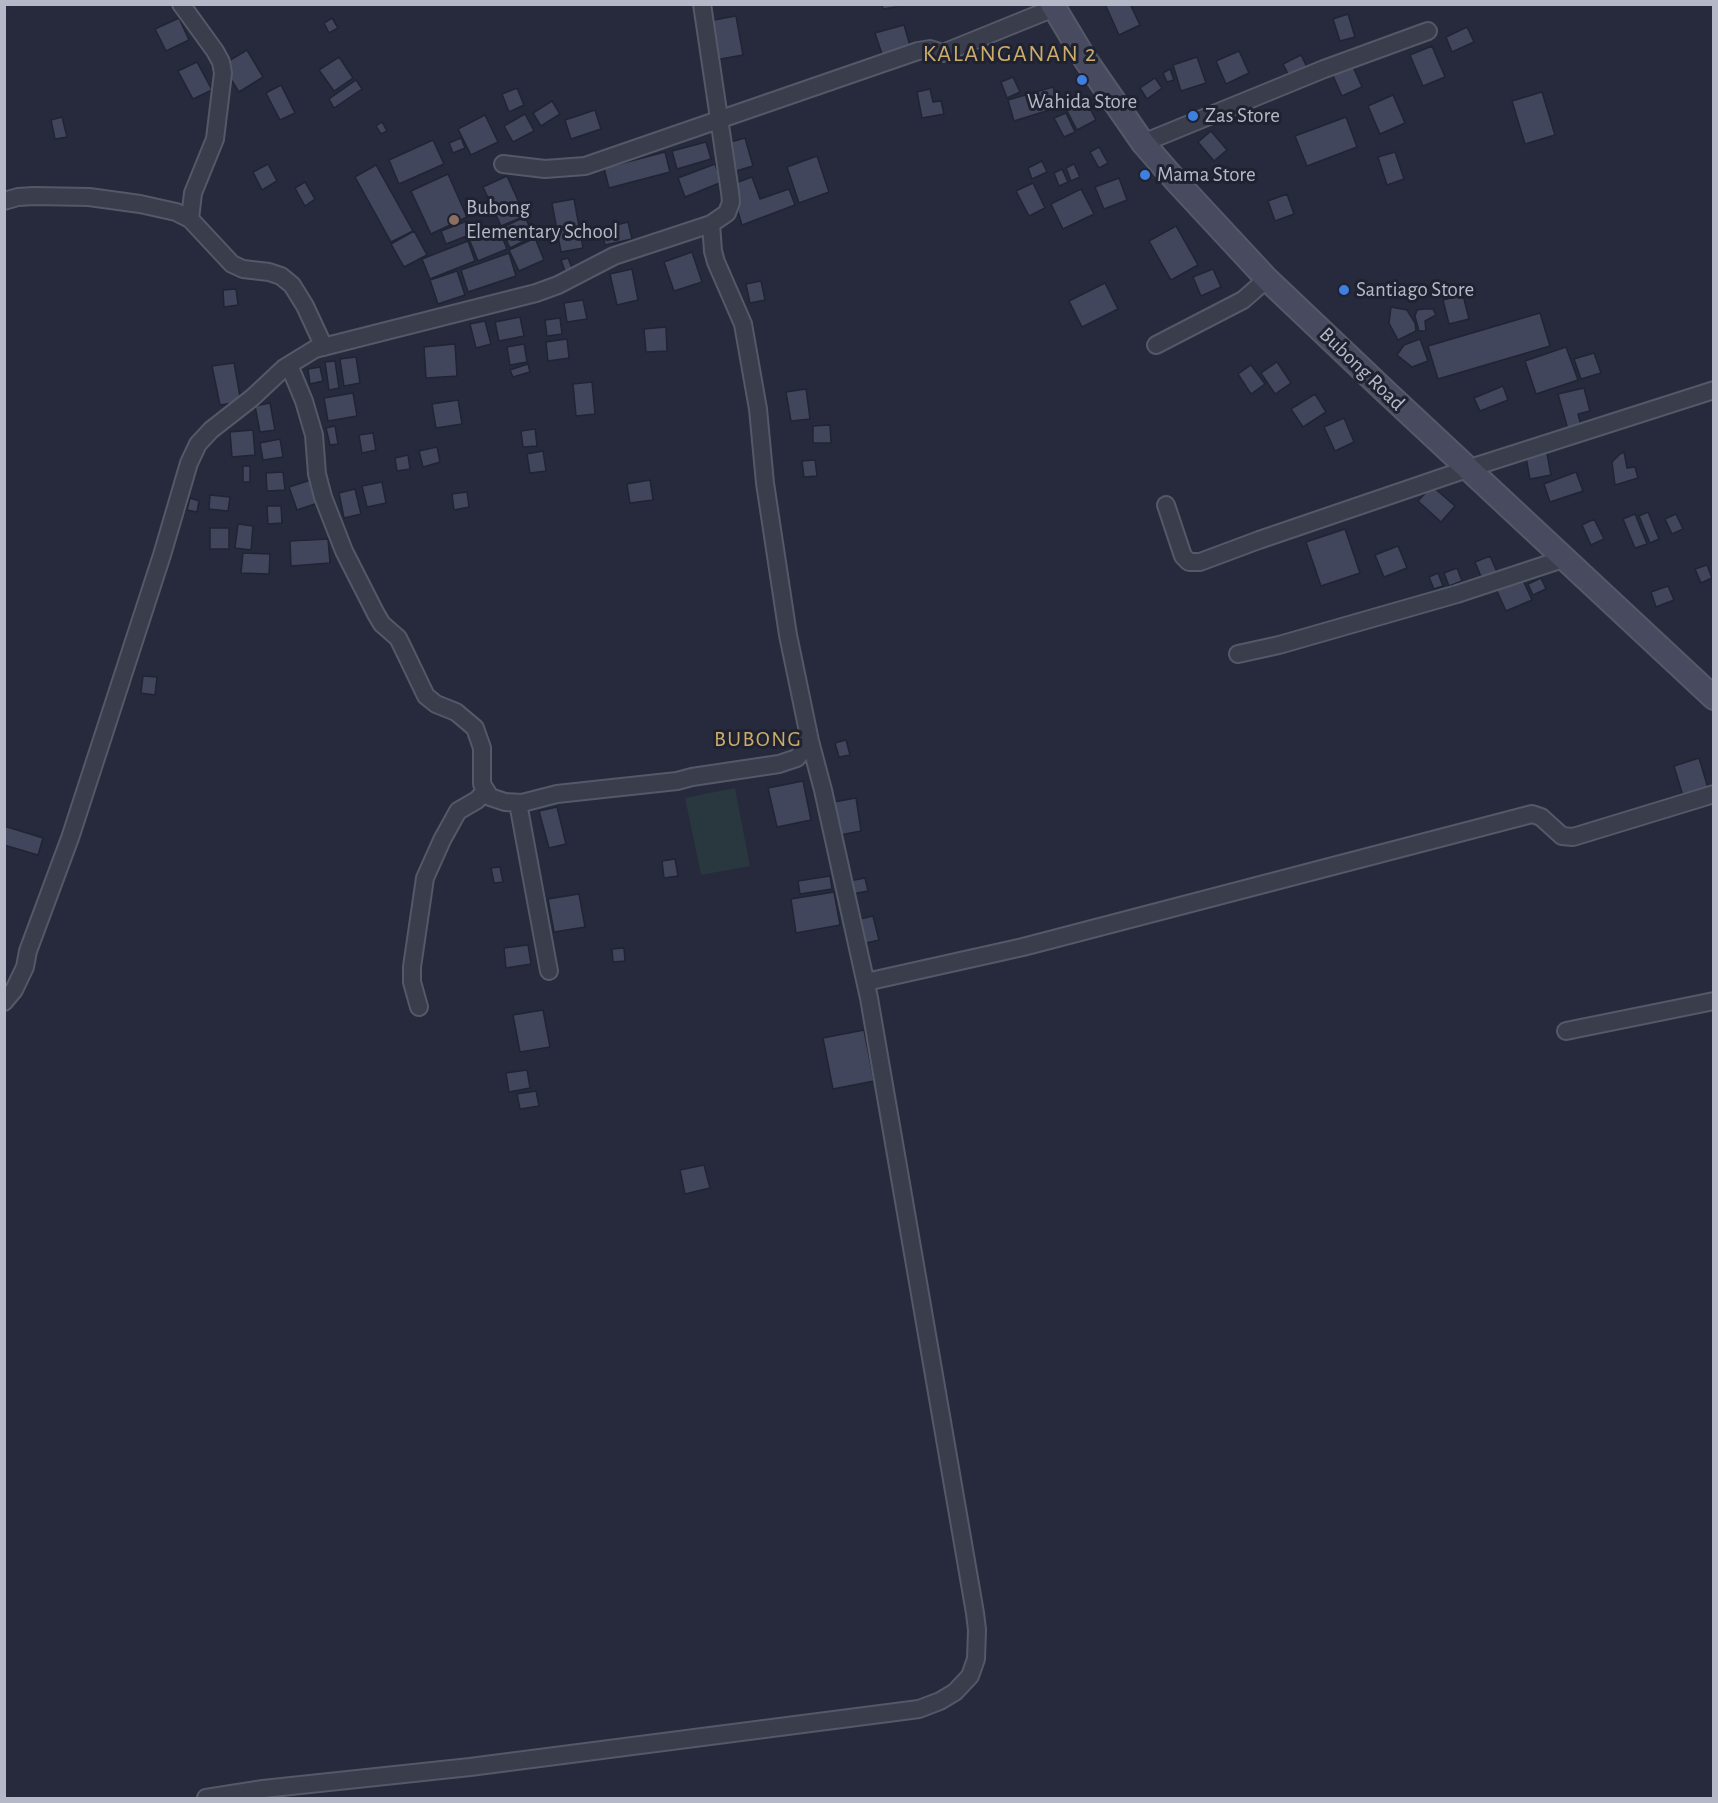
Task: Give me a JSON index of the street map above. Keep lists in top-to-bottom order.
{
  "streets": {
    "main road": ["Bubong Road"]
  },
  "districts": ["KALANGANAN 2", "BUBONG"],
  "places": [
    "Wahida Store",
    "Zas Store",
    "Mama Store",
    "Bubong Elementary School",
    "Santiago Store"
  ]
}
